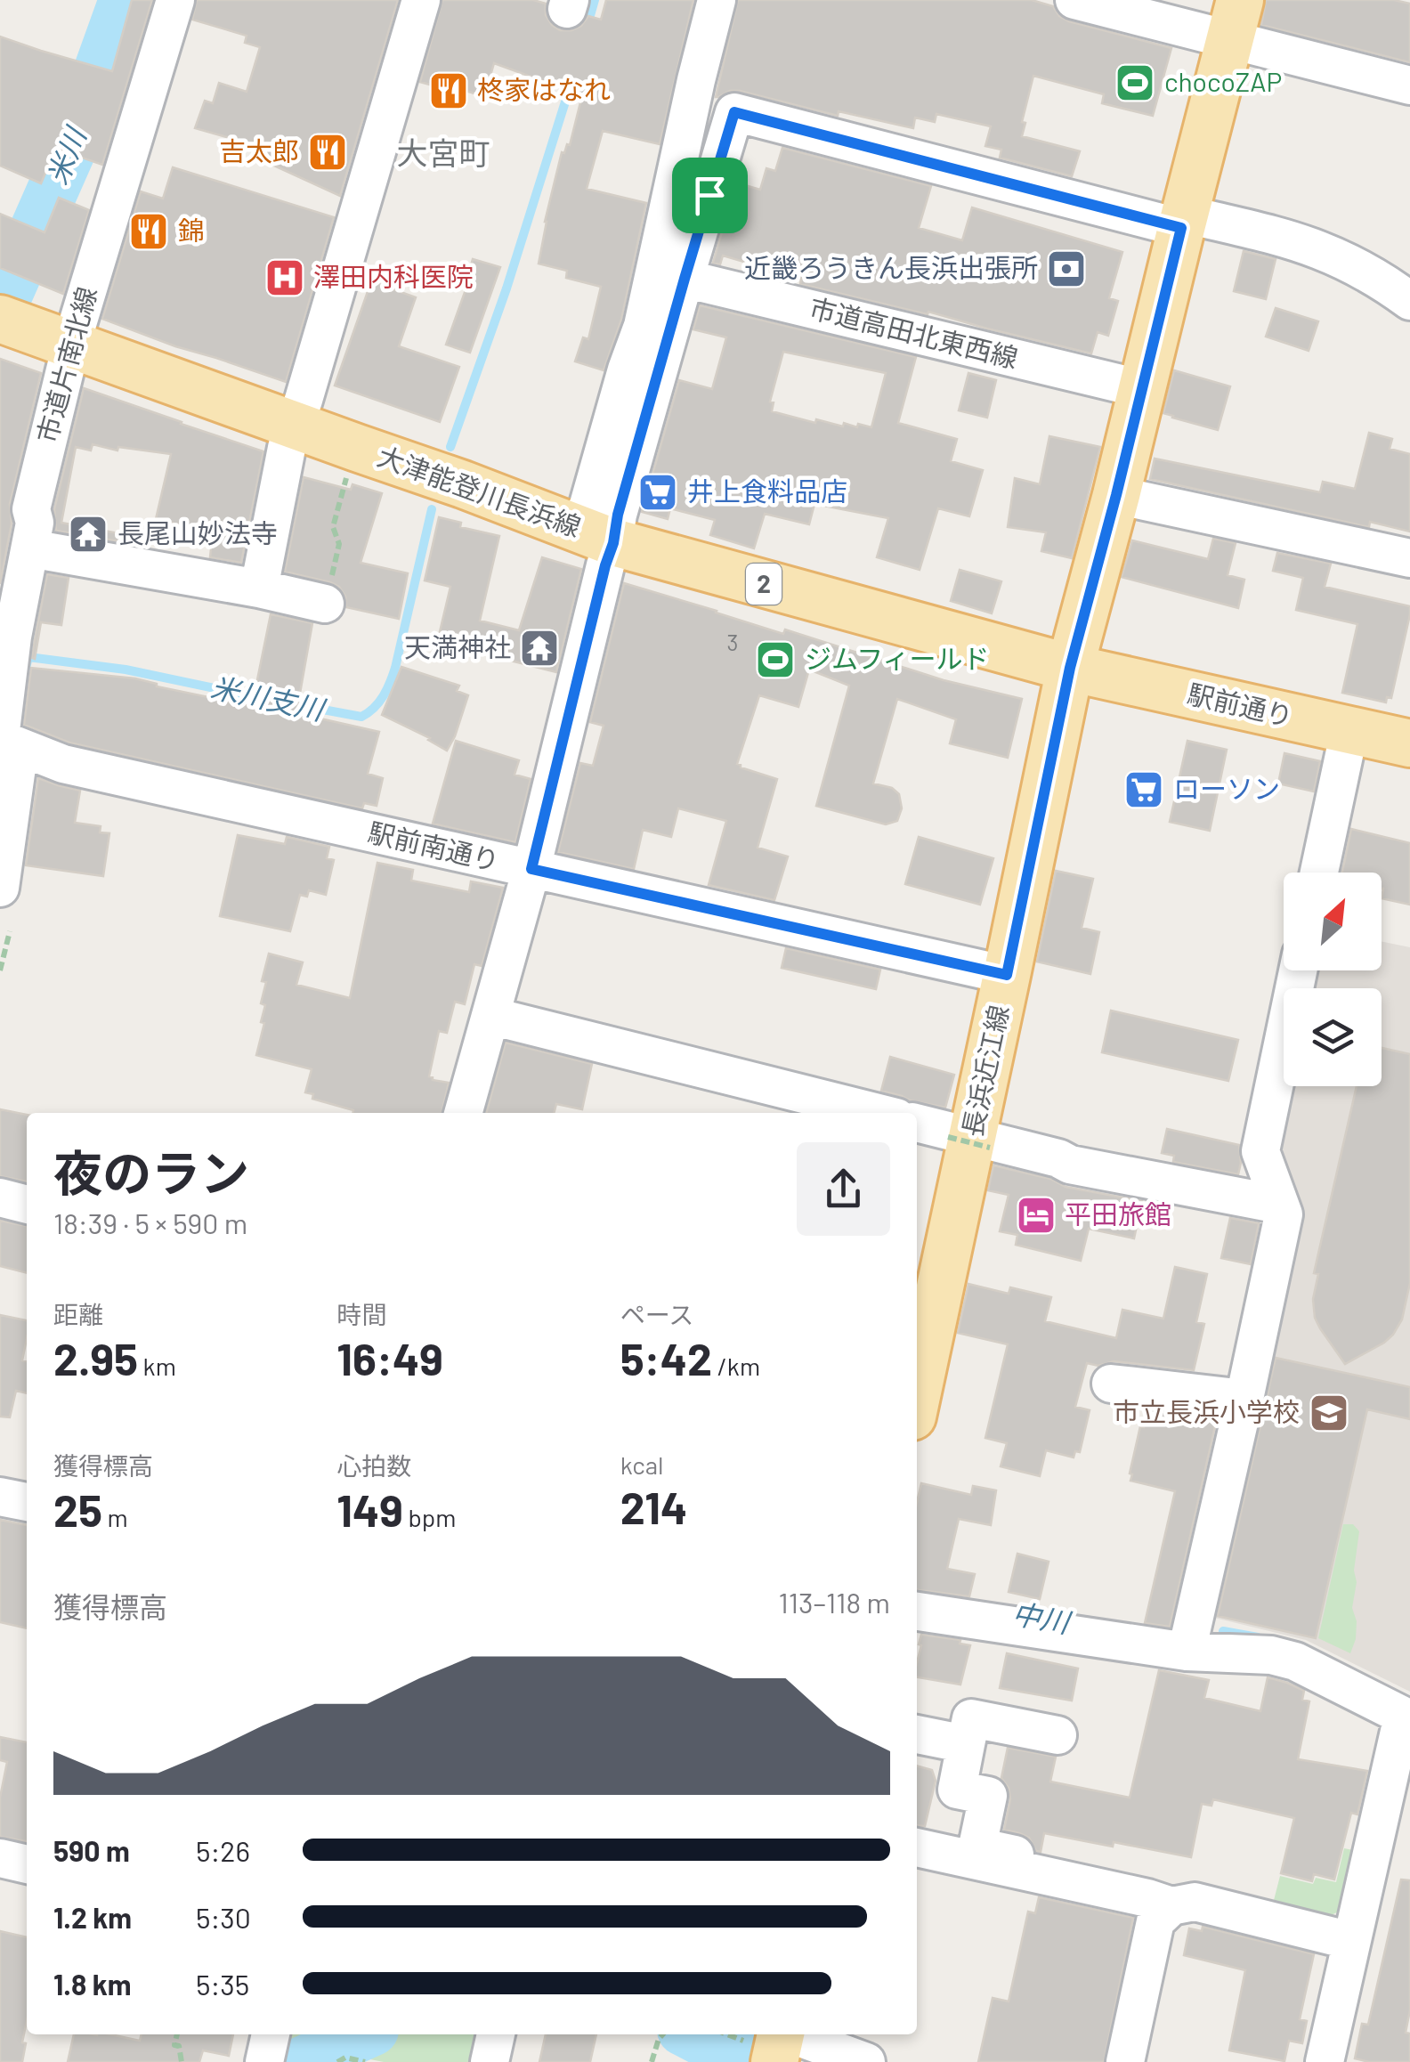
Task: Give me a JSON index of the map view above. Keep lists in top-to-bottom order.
{
  "streets": {
    "main road": [
      "大津能登川長浜線",
      "2",
      "駅前通り",
      "長浜近江線"
    ],
    "street": ["市道高田北東西線", "市道片南北線", "駅前南通り"]
  },
  "crossings": [
    ["市道高田北東西線", "長浜近江線"],
    ["市道片南北線", "大津能登川長浜線"],
    ["市道片南北線", "駅前南通り"],
    ["大津能登川長浜線", "駅前通り"],
    ["大津能登川長浜線", "長浜近江線"],
    ["駅前通り", "長浜近江線"],
    ["駅前南通り", "長浜近江線"]
  ],
  "districts": ["大宮町"],
  "water": ["米川", "米川支川", "中川"],
  "places": {
    "sports": ["chocoZAP", "ジムフィールド"],
    "restaurant": ["柊家はなれ", "吉太郎", "錦"],
    "bank": ["近畿ろうきん長浜出張所"],
    "hospital": ["澤田内科医院"],
    "supermarket": ["井上食料品店", "ローソン"],
    "temple": ["長尾山妙法寺", "天満神社"],
    "hotel": ["平田旅館"],
    "school or university": ["市立長浜小学校"]
  },
  "house_numbers": ["3"],
  "north": "top right",
  "page": {
    "heading": ["夜のラン", "18:39 · 5 × 590 m"],
    "stats": [
      ["距離", "2.95 km"],
      ["時間", "16:49"],
      ["ペース", "5:42 /km"],
      ["獲得標高", "25 m"],
      ["心拍数", "149 bpm"],
      ["kcal", "214"]
    ],
    "chart": ["獲得標高", "113–118 m"],
    "list": [
      {
        "name": "590 m",
        "note": "5:26"
      },
      {
        "name": "1.2 km",
        "note": "5:30"
      },
      {
        "name": "1.8 km",
        "note": "5:35"
      }
    ]
  }
}
